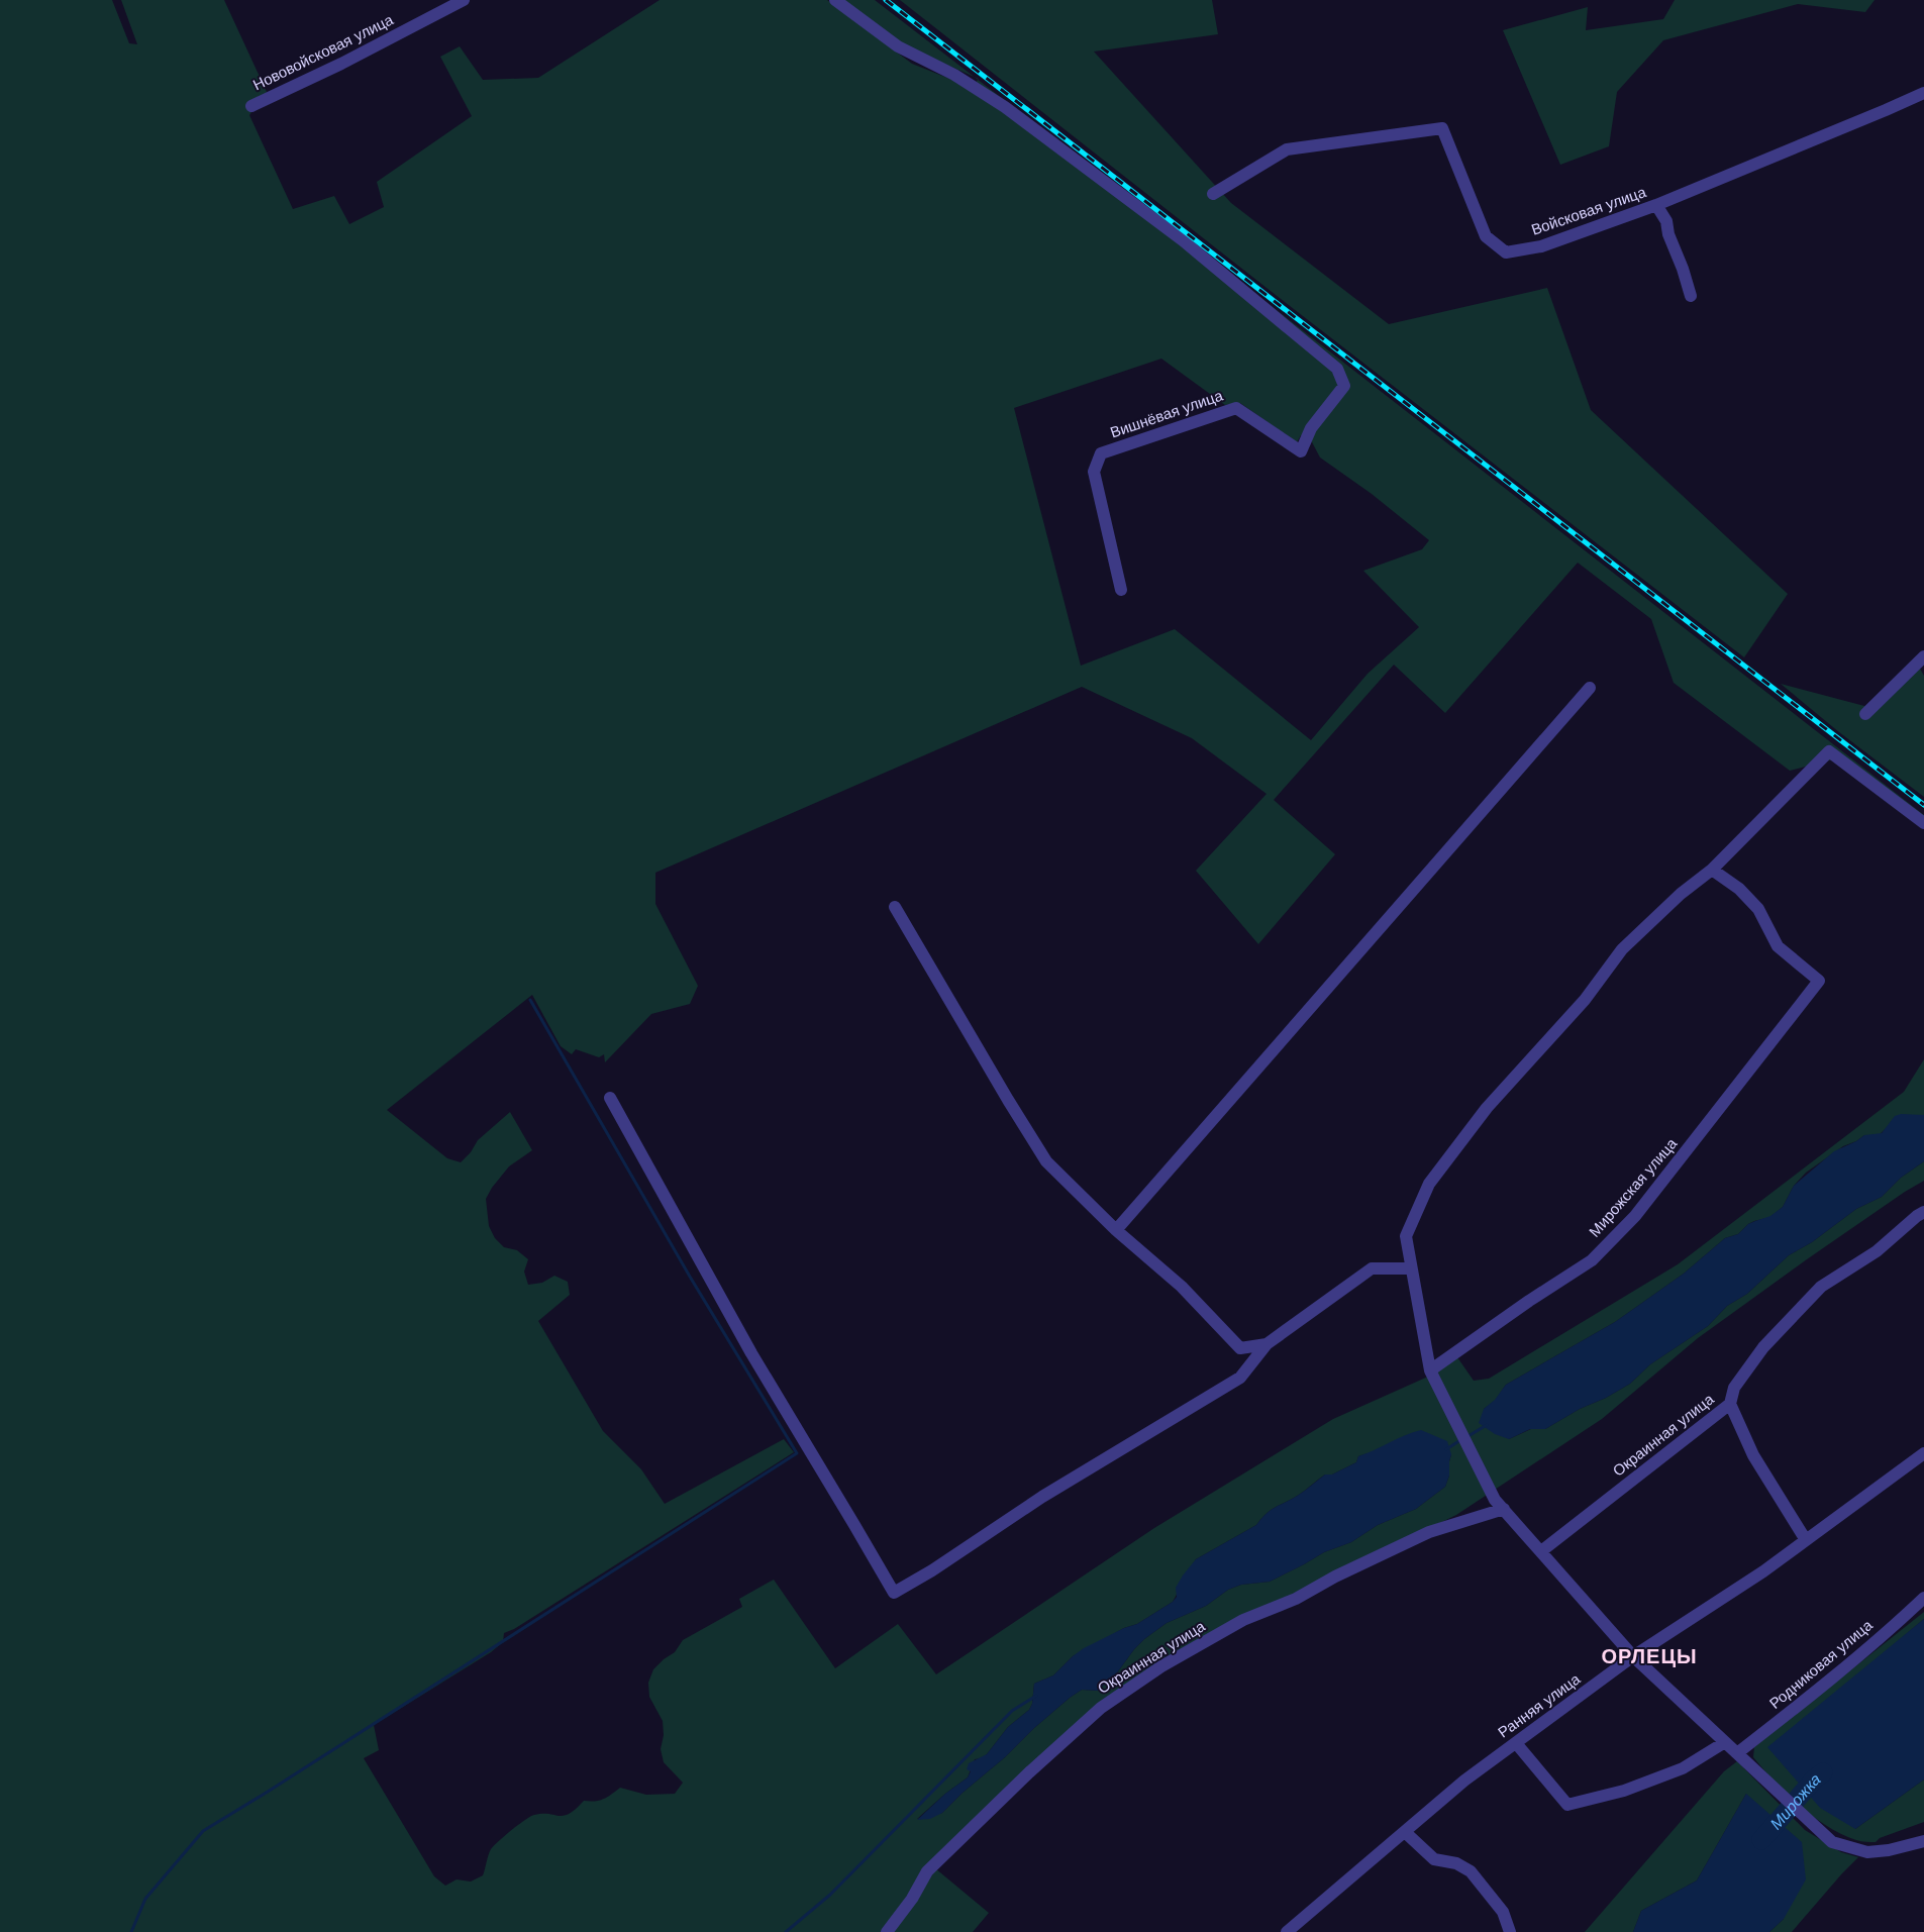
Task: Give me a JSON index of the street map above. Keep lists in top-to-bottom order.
{
  "streets": {
    "street": [
      "Нововойсковая улица",
      "Войсковая улица",
      "Вишнёвая улица",
      "Мирожская улица",
      "Окраинная улица",
      "Родниковая улица",
      "Ранняя улица"
    ]
  },
  "districts": ["ОРЛЕЦЫ"],
  "water": ["Мирожка"]
}
